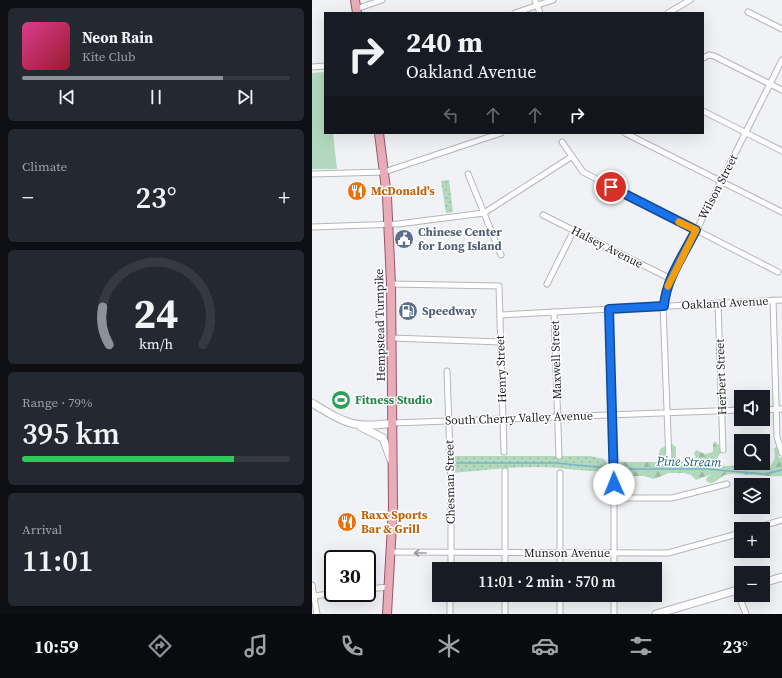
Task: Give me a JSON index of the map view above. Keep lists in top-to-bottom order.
{
  "streets": {
    "main road": ["Hempstead Turnpike"],
    "street": [
      "Wilson Street",
      "Halsey Avenue",
      "Oakland Avenue",
      "Maxwell Street",
      "Henry Street",
      "Herbert Street",
      "South Cherry Valley Avenue",
      "Chesman Street",
      "Munson Avenue"
    ]
  },
  "crossings": [
    ["Wilson Street", "Halsey Avenue"],
    ["Wilson Street", "Oakland Avenue"],
    ["Wilson Street", "South Cherry Valley Avenue"],
    ["Oakland Avenue", "Maxwell Street"],
    ["Oakland Avenue", "Henry Street"],
    ["Oakland Avenue", "Herbert Street"],
    ["Hempstead Turnpike", "Henry Street"],
    ["Hempstead Turnpike", "South Cherry Valley Avenue"],
    ["Hempstead Turnpike", "Munson Avenue"],
    ["Maxwell Street", "South Cherry Valley Avenue"],
    ["Henry Street", "South Cherry Valley Avenue"],
    ["Herbert Street", "South Cherry Valley Avenue"],
    ["South Cherry Valley Avenue", "Chesman Street"],
    ["Chesman Street", "Munson Avenue"]
  ],
  "water": ["Pine Stream"],
  "places": {
    "restaurant": ["McDonald's", "Raxx Sports Bar & Grill"],
    "public building": ["Chinese Center for Long Island"],
    "fuel station": ["Speedway"],
    "sports": ["Fitness Studio"]
  },
  "page": {
    "turn": ["240 m", "Oakland Avenue"],
    "song": ["Neon Rain", "Kite Club"],
    "tile": [
      "Climate",
      ["Range · 79%", "395 km"],
      ["Arrival", "11:01"]
    ],
    "heat": ["−", "23°", "+"],
    "map_buttons": ["+", "−"],
    "limit": "30",
    "trip": "11:01 · 2 min · 570 m",
    "tabs": ["10:59", "23°"],
    "gauge": ["24", "km/h"]
  }
}
